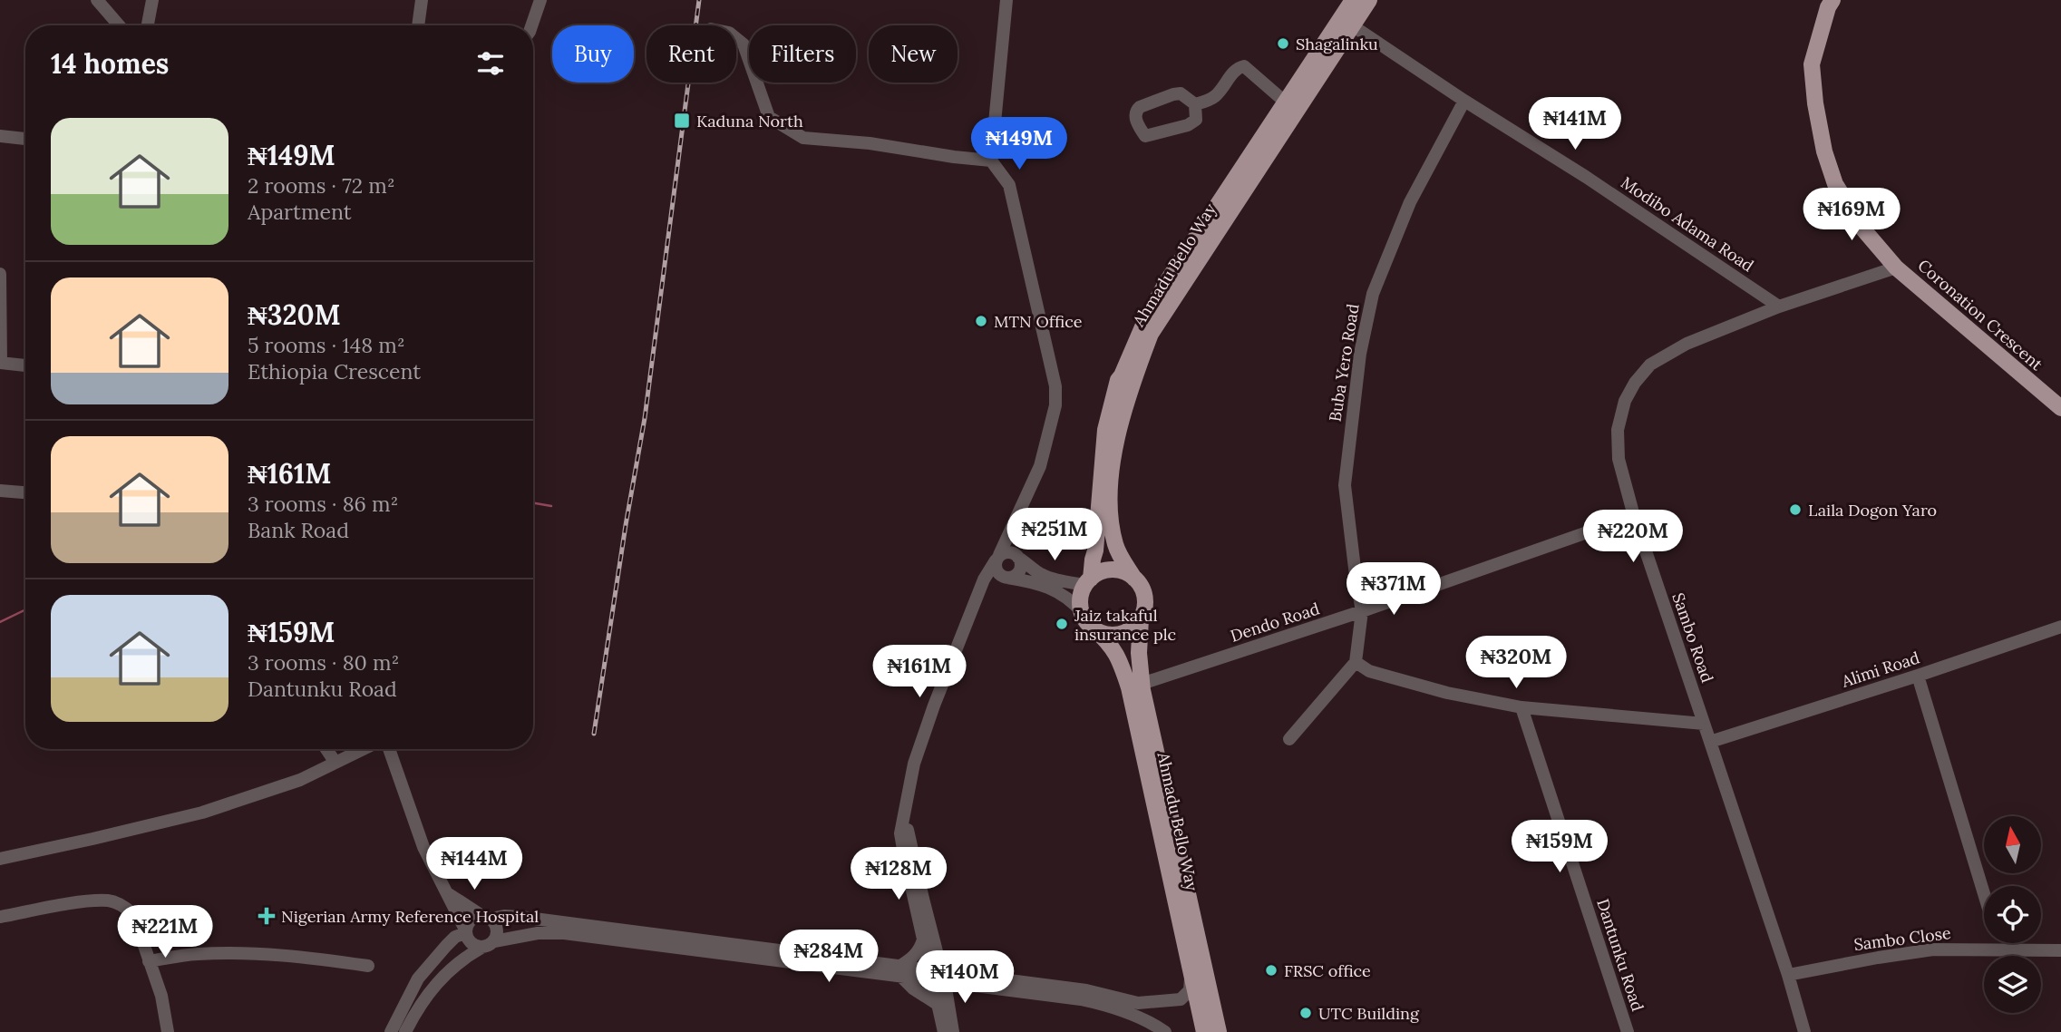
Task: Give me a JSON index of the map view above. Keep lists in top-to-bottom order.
{
  "streets": {
    "main road": ["Ahmadu Bello Way", "Coronation Crescent"],
    "street": [
      "Modibo Adama Road",
      "Buba Yero Road",
      "Dendo Road",
      "Sambo Road",
      "Alimi Road",
      "Sambo Close",
      "Dantunku Road"
    ]
  },
  "crossings": [
    ["Modibo Adama Road", "Ahmadu Bello Way"],
    ["Modibo Adama Road", "Buba Yero Road"],
    ["Modibo Adama Road", "Sambo Road"],
    ["Ahmadu Bello Way", "Dendo Road"],
    ["Coronation Crescent", "Sambo Road"],
    ["Buba Yero Road", "Dendo Road"],
    ["Dendo Road", "Sambo Road"],
    ["Sambo Road", "Alimi Road"],
    ["Sambo Road", "Sambo Close"]
  ],
  "places": {
    "other": [
      "Shagalinku",
      "MTN Office",
      "Laila Dogon Yaro",
      "Jaiz takaful insurance plc",
      "FRSC office",
      "UTC Building"
    ],
    "transit": ["Kaduna North"],
    "health": ["Nigerian Army Reference Hospital"]
  },
  "north": "top",
  "page": {
    "chip": [
      "Buy",
      "Rent",
      "Filters",
      "New"
    ],
    "heading": "14 homes",
    "price": [
      "₦141M",
      "₦149M",
      "₦169M",
      "₦251M",
      "₦220M",
      "₦371M",
      "₦320M",
      "₦161M",
      "₦159M",
      "₦144M",
      "₦128M",
      "₦221M",
      "₦284M",
      "₦140M"
    ],
    "list": [
      {
        "name": "₦149M",
        "note": "2 rooms · 72 m² · Apartment"
      },
      {
        "name": "₦320M",
        "note": "5 rooms · 148 m² · Ethiopia Crescent"
      },
      {
        "name": "₦161M",
        "note": "3 rooms · 86 m² · Bank Road"
      },
      {
        "name": "₦159M",
        "note": "3 rooms · 80 m² · Dantunku Road"
      }
    ]
  }
}
